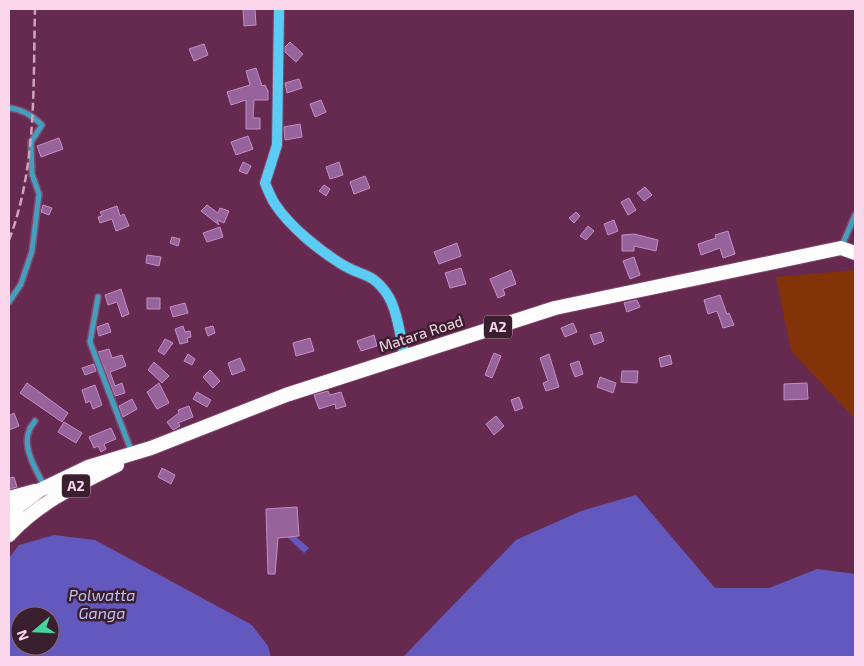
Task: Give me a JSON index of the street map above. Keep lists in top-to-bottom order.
{
  "streets": {
    "highway": ["A2", "Matara Road"]
  },
  "water": ["Polwatta Ganga"],
  "north": "left"
}
